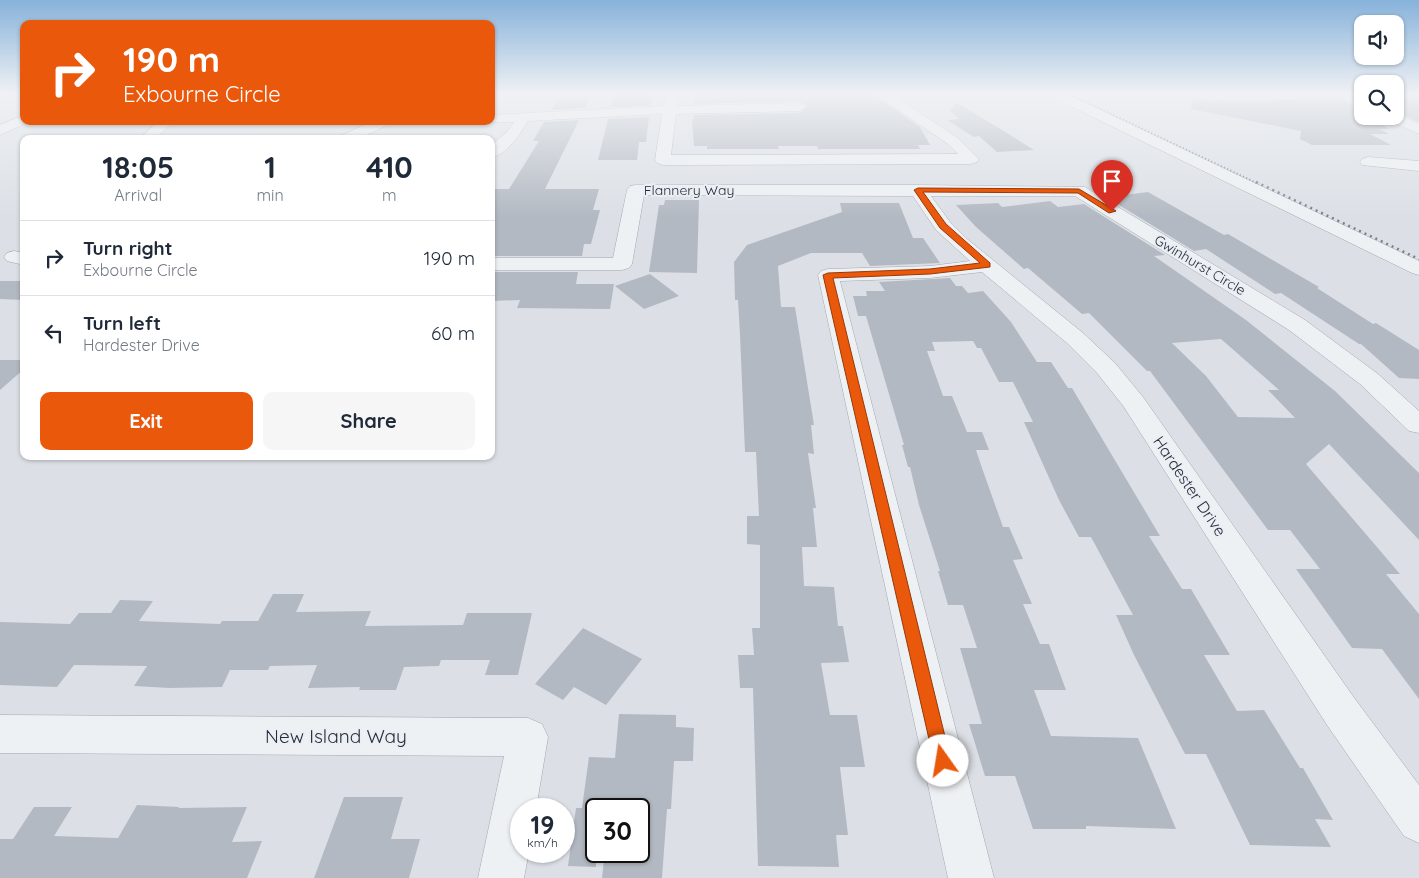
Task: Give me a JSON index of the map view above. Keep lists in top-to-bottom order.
{
  "streets": {
    "street": [
      "Flannery Way",
      "Gwinhurst Circle",
      "Hardester Drive",
      "New Island Way"
    ]
  },
  "crossings": [
    ["Flannery Way", "Gwinhurst Circle"],
    ["Flannery Way", "Hardester Drive"],
    ["Gwinhurst Circle", "Hardester Drive"]
  ],
  "page": {
    "turn": ["190 m", "Exbourne Circle"],
    "eta": [
      "18:05",
      "Arrival",
      "1",
      "min",
      "410",
      "m"
    ],
    "list": [
      {
        "name": "Turn right",
        "note": "Exbourne Circle",
        "value": "190 m"
      },
      {
        "name": "Turn left",
        "note": "Hardester Drive",
        "value": "60 m"
      }
    ],
    "buttons": ["Exit", "Share"],
    "speed": "19 km/h",
    "limit": "30"
  }
}
